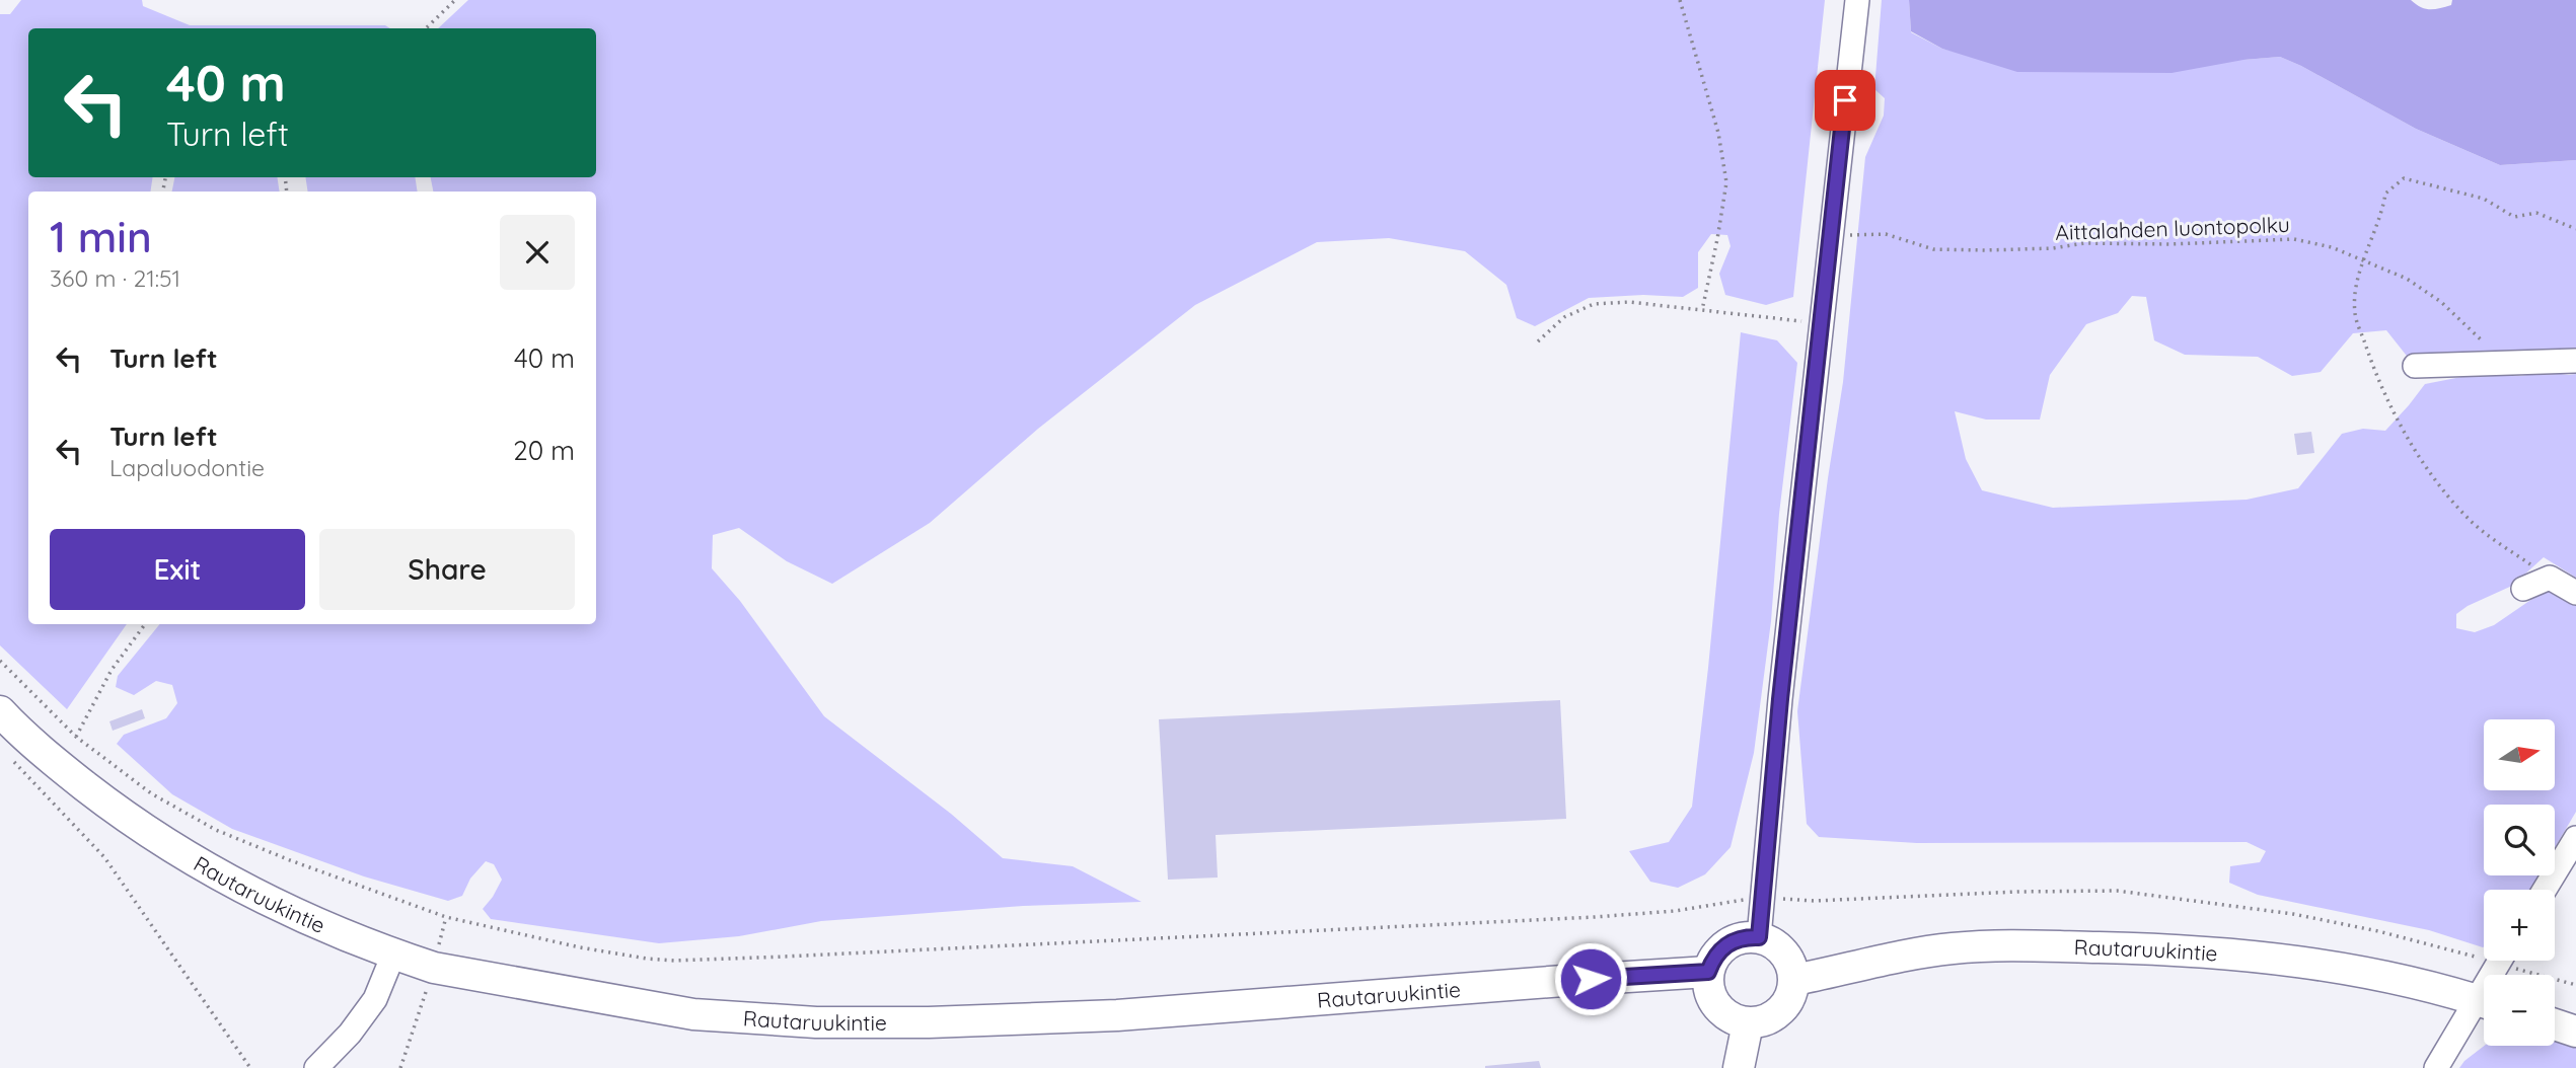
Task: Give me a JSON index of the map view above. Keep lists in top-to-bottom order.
{
  "streets": {
    "main road": ["Rautaruukintie"],
    "path": ["Aittalahden luontopolku"]
  },
  "north": "right",
  "page": {
    "turn": ["40 m", "Turn left"],
    "heading": ["1 min", "360 m · 21:51"],
    "list": [
      {
        "name": "Turn left",
        "value": "40 m"
      },
      {
        "name": "Turn left",
        "note": "Lapaluodontie",
        "value": "20 m"
      }
    ],
    "buttons": ["Exit", "Share"],
    "map_buttons": ["+", "−"]
  }
}
